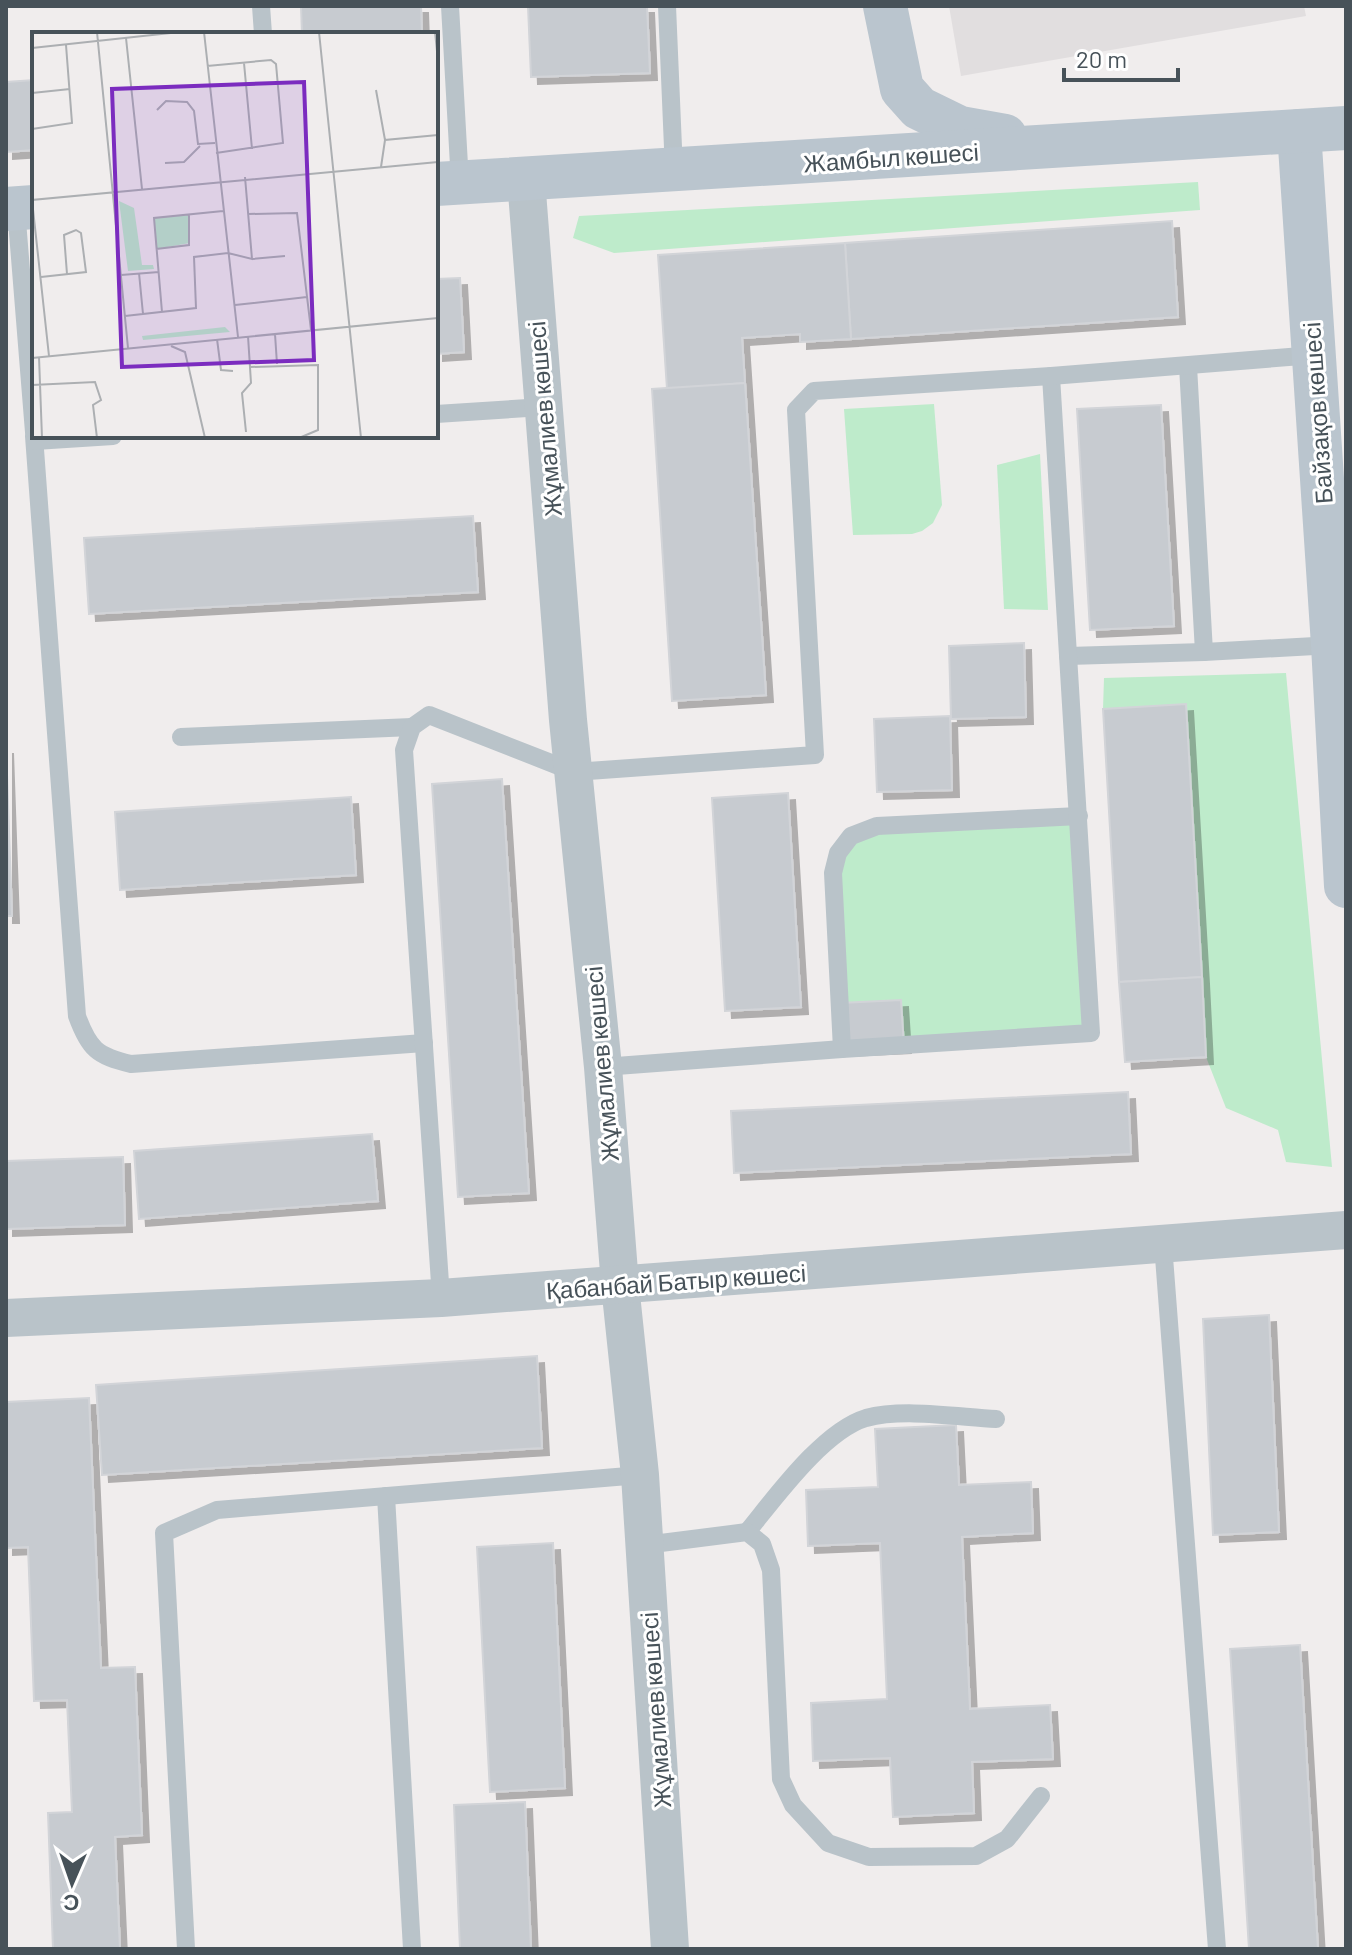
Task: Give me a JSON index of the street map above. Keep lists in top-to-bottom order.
{
  "streets": {
    "street": [
      "Жамбыл көшесі",
      "Байзақов көшесі",
      "Жұмалиев көшесі",
      "Қабанбай Батыр көшесі"
    ]
  },
  "crossings": [
    ["Жамбыл көшесі", "Байзақов көшесі"],
    ["Жамбыл көшесі", "Жұмалиев көшесі"],
    ["Жұмалиев көшесі", "Қабанбай Батыр көшесі"]
  ],
  "scale_bar": "20 m",
  "north": "bottom"
}
